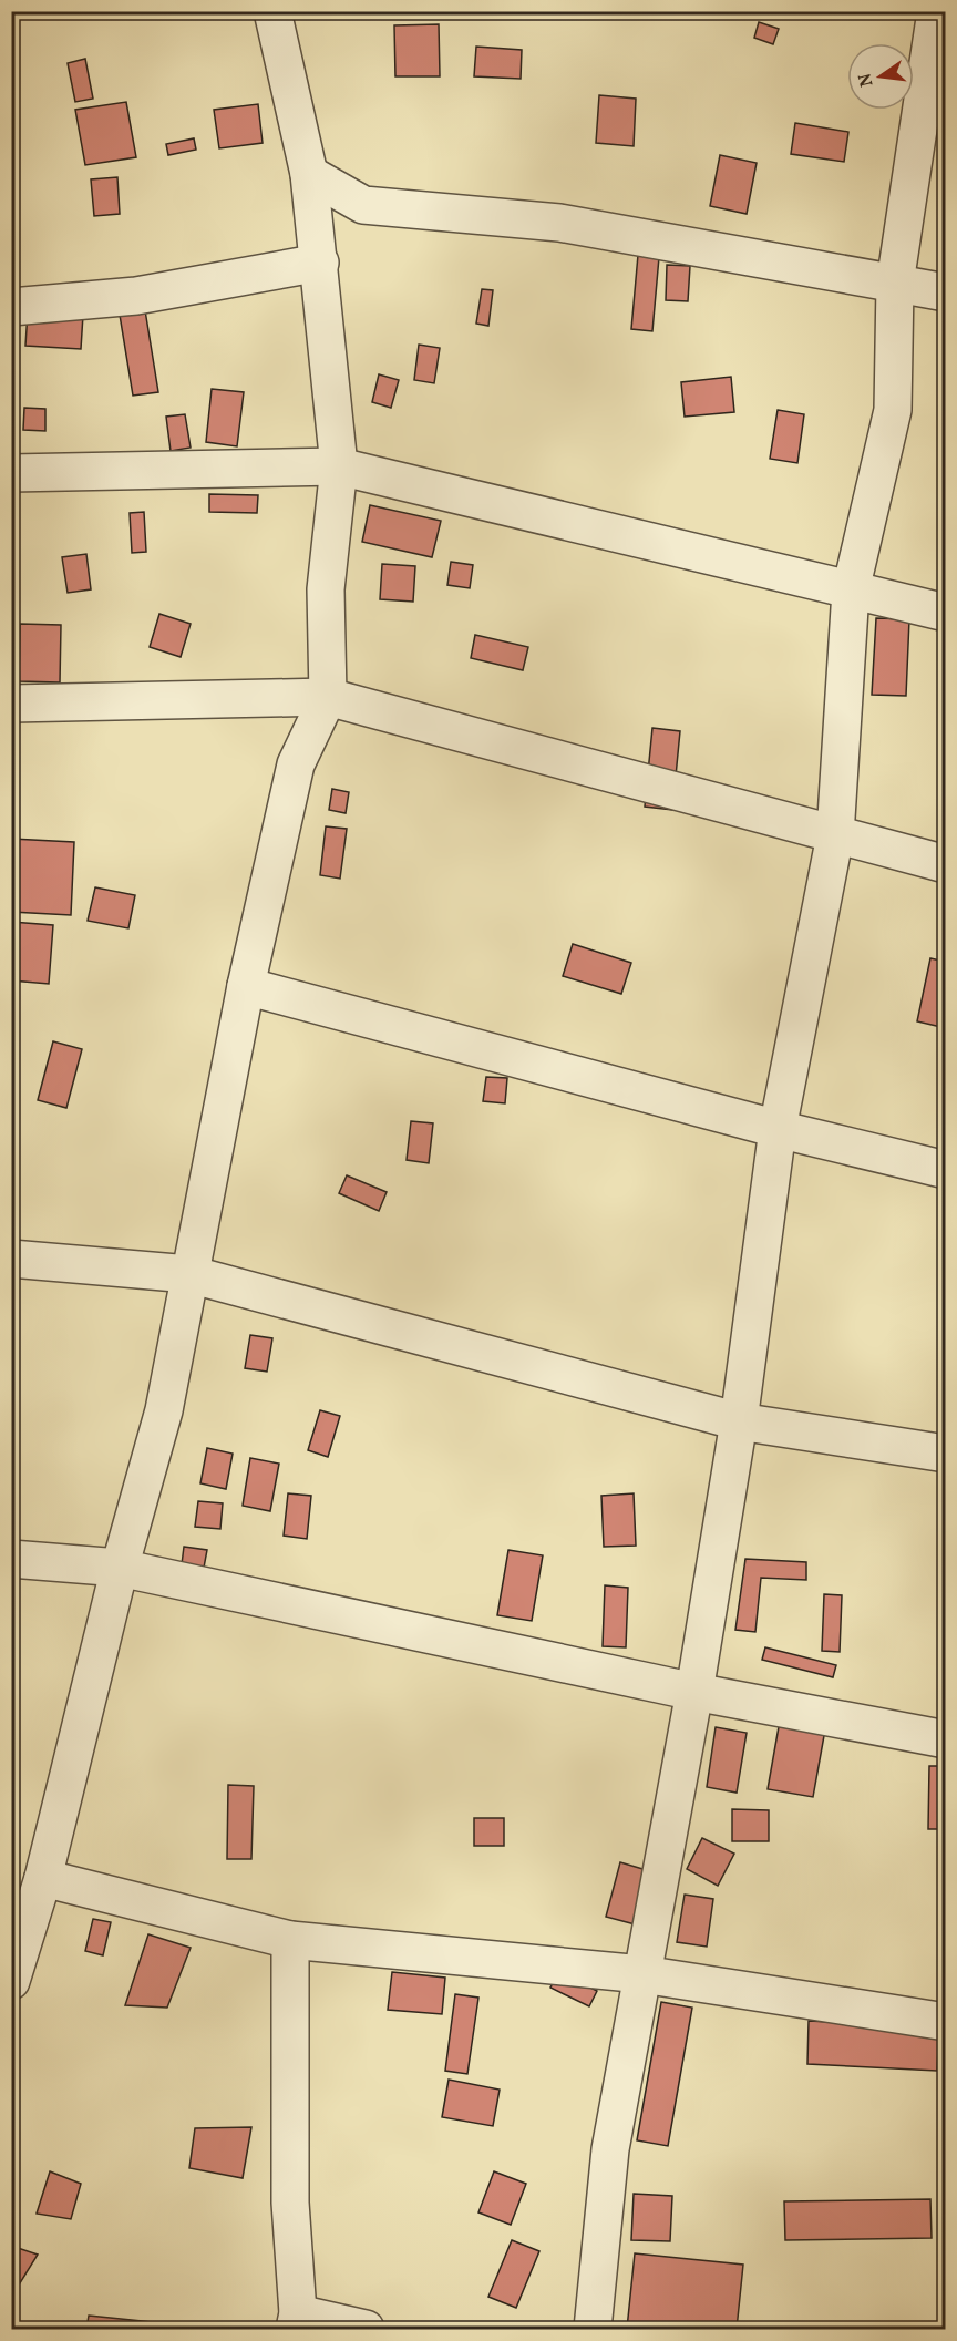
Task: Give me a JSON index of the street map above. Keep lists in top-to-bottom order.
{
  "north": "left"
}
